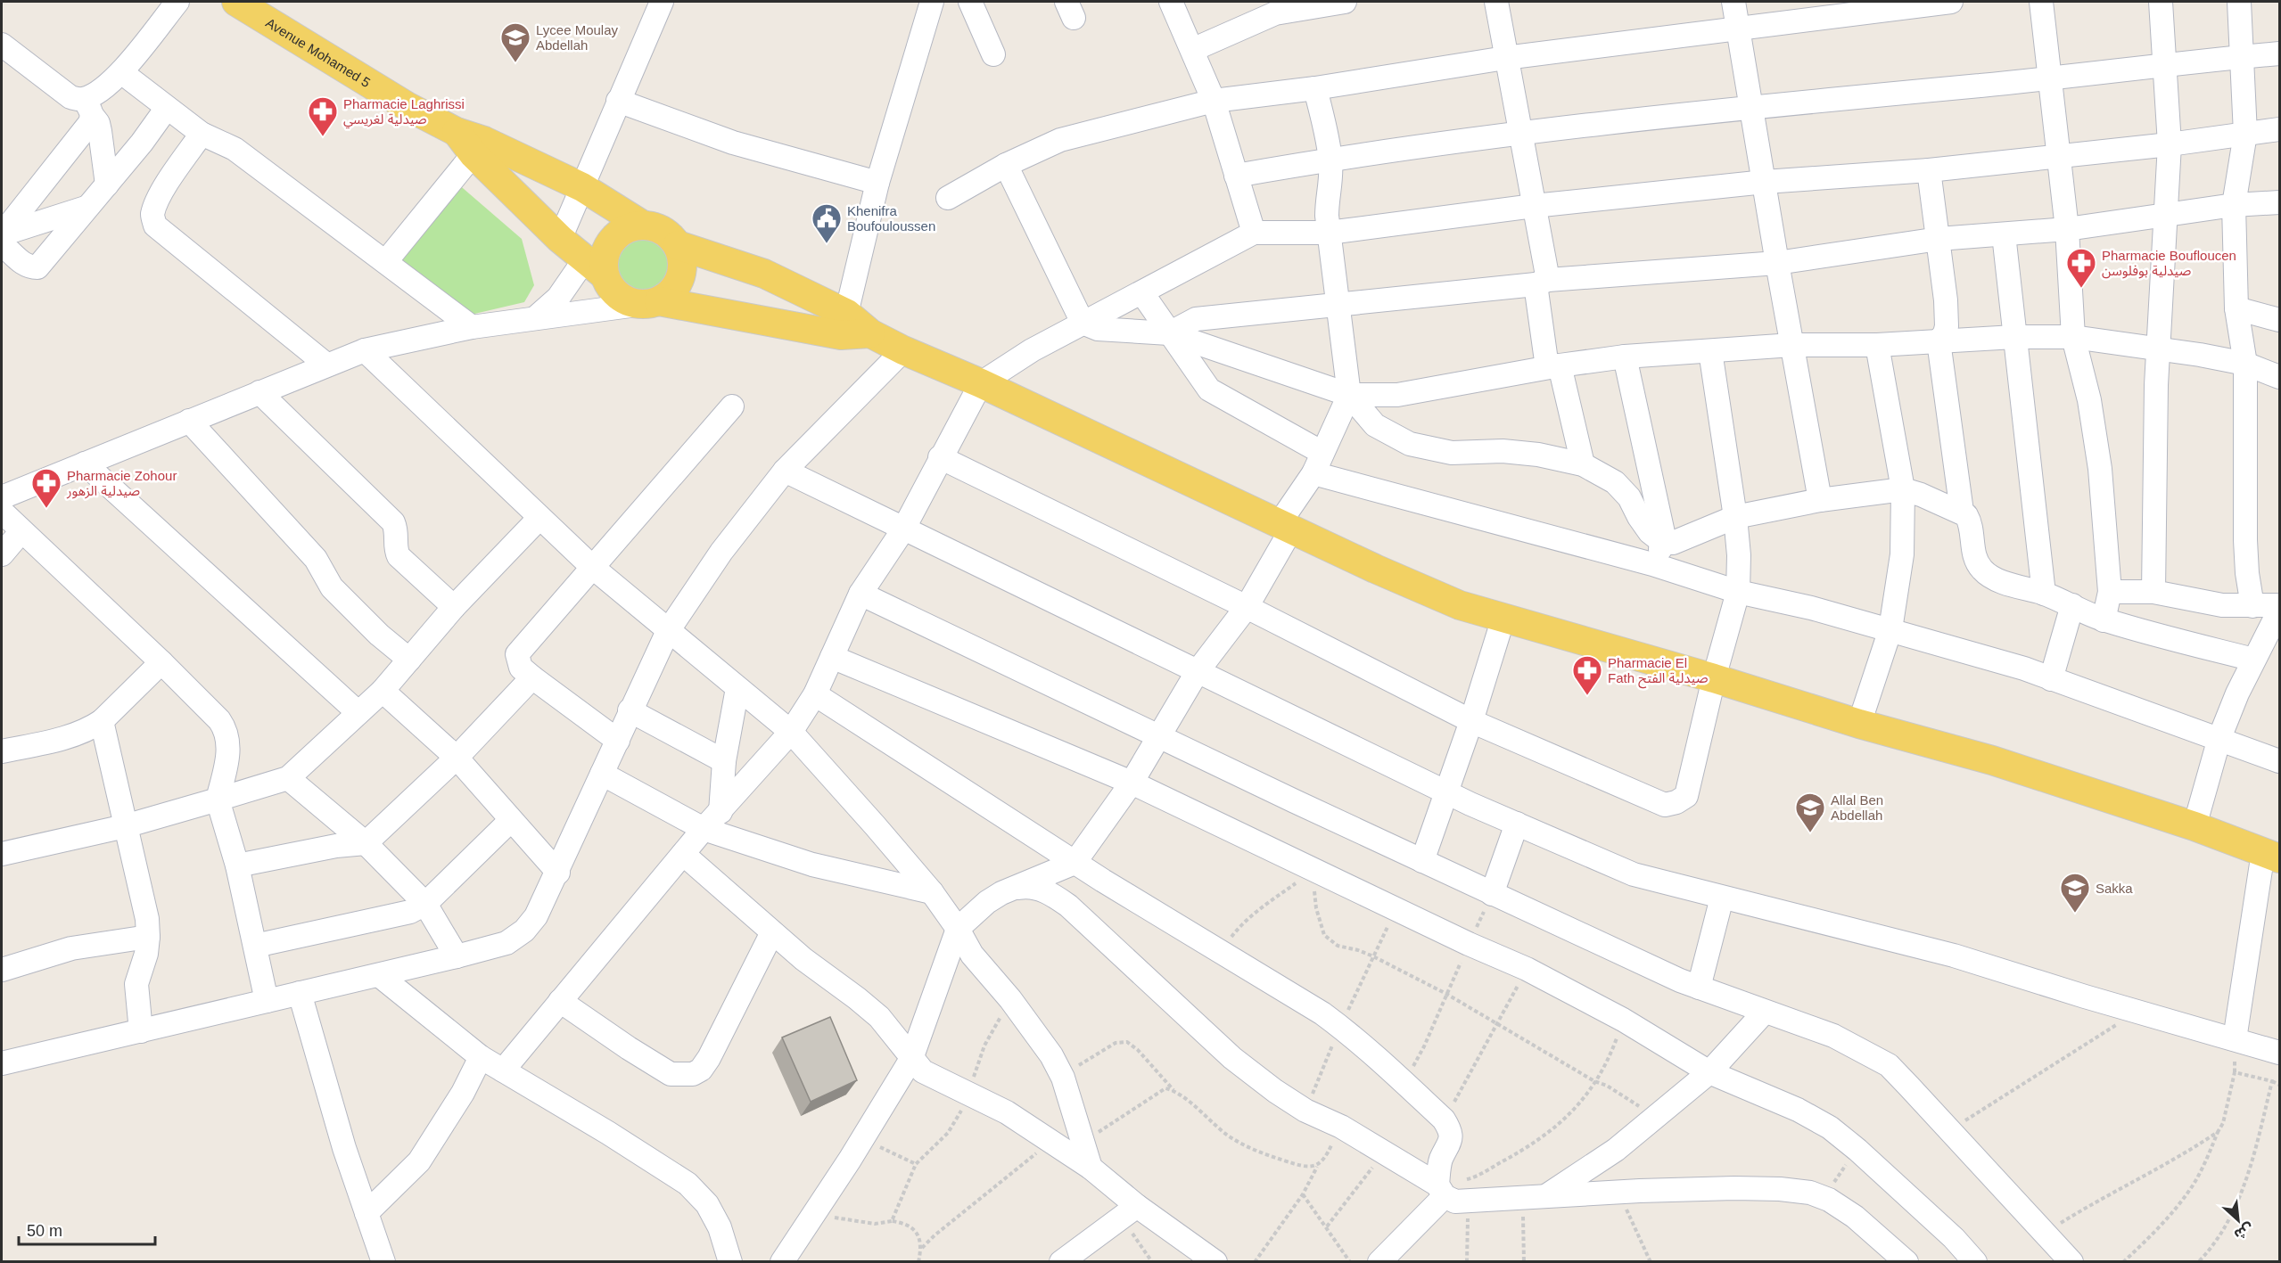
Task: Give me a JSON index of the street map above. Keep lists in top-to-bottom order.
{
  "streets": {
    "main road": ["Avenue Mohamed 5"]
  },
  "places": {
    "school or university": ["Lycee Moulay Abdellah", "Allal Ben Abdellah", "Sakka"],
    "pharmacy": [
      "Pharmacie Laghrissi صيدلية لغريسي",
      "Pharmacie Boufloucen صيدلية بوفلوسن",
      "Pharmacie Zohour صيدلية الزهور",
      "Pharmacie El Fath صيدلية الفتح"
    ],
    "public building": ["Khenifra Boufouloussen"]
  },
  "scale_bar": "50 m",
  "north": "bottom right"
}
